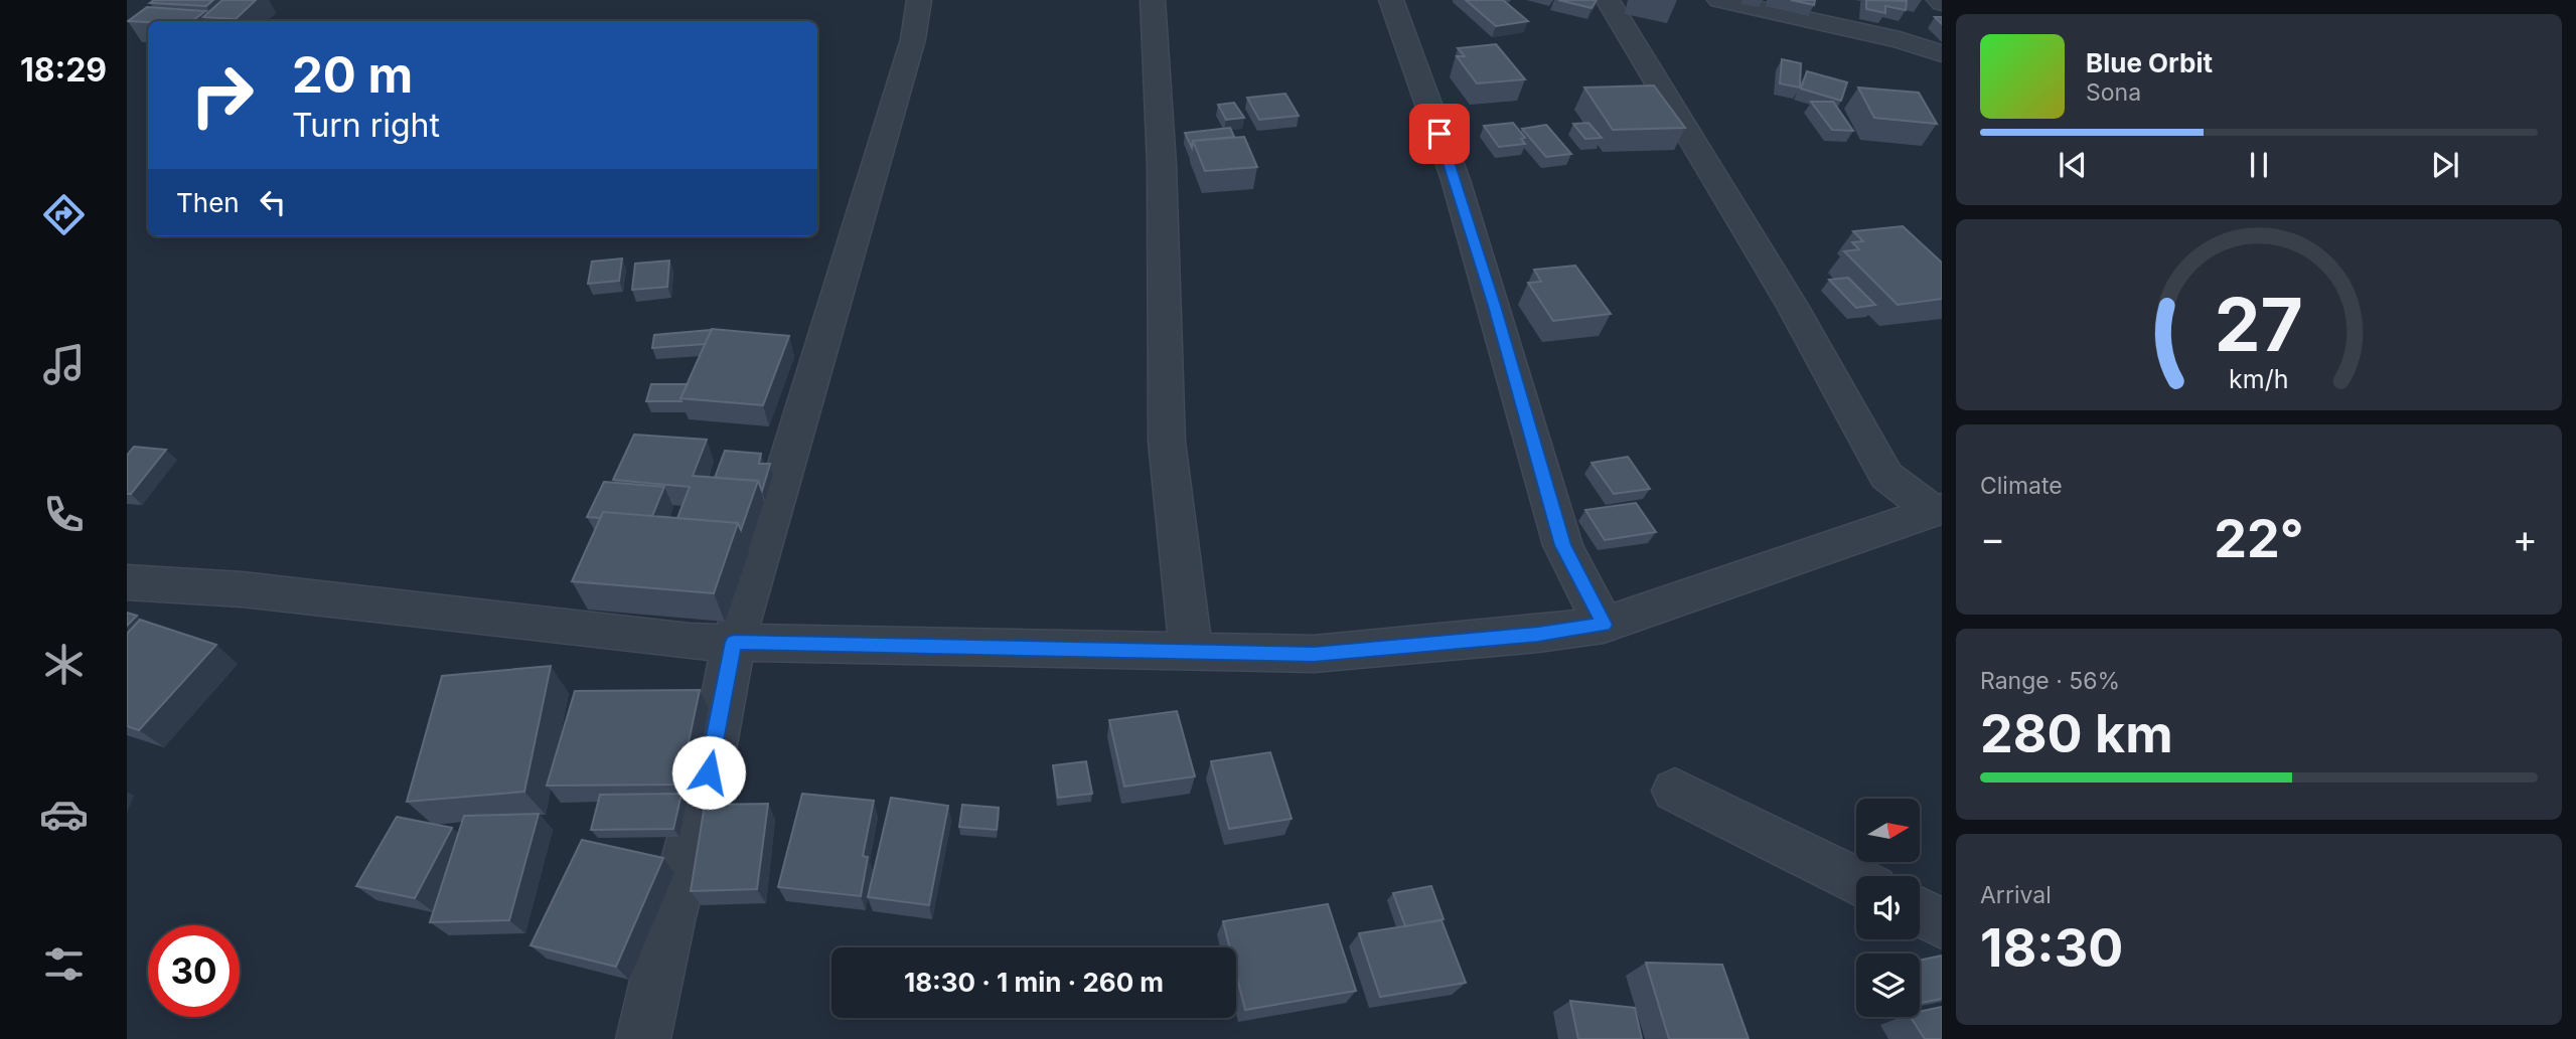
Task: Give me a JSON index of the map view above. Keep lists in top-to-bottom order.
{
  "north": "right",
  "page": {
    "tabs": "18:29",
    "turn": ["20 m", "Turn right"],
    "song": ["Blue Orbit", "Sona"],
    "then": "Then",
    "tile": [
      "Climate",
      ["Range · 56%", "280 km"],
      ["Arrival", "18:30"]
    ],
    "heat": ["−", "22°", "+"],
    "limit": "30",
    "trip": "18:30 · 1 min · 260 m",
    "gauge": ["27", "km/h"]
  }
}
